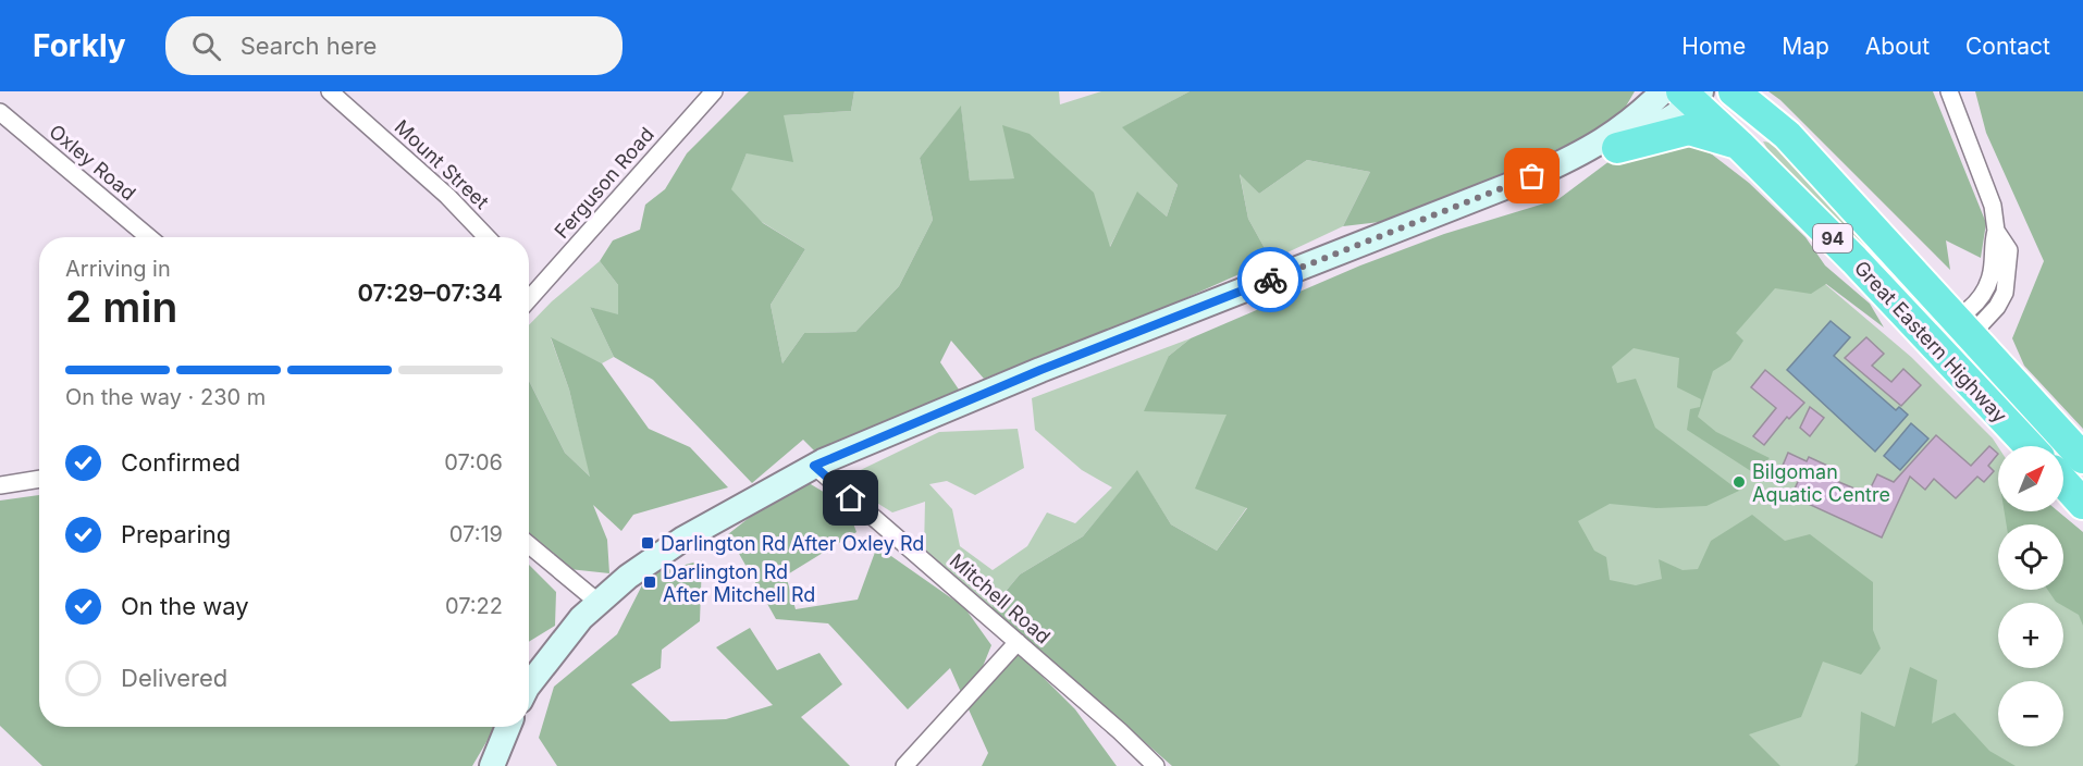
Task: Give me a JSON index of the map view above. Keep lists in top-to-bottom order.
{
  "streets": {
    "highway": ["94", "Great Eastern Highway"],
    "street": [
      "Oxley Road",
      "Mount Street",
      "Ferguson Road",
      "Mitchell Road"
    ]
  },
  "places": {
    "other": ["Bilgoman Aquatic Centre"],
    "transit": ["Darlington Rd After Oxley Rd", "Darlington Rd After Mitchell Rd"]
  },
  "north": "top right",
  "page": {
    "header": "Forkly",
    "search": "Search here",
    "nav": [
      "Home",
      "Map",
      "About",
      "Contact"
    ],
    "heading": ["2 min", "Arriving in", "07:29–07:34"],
    "bar": "On the way · 230 m",
    "list": [
      ["Confirmed", "07:06"],
      ["Preparing", "07:19"],
      ["On the way", "07:22"],
      "Delivered"
    ],
    "map_buttons": ["+", "−"]
  }
}
